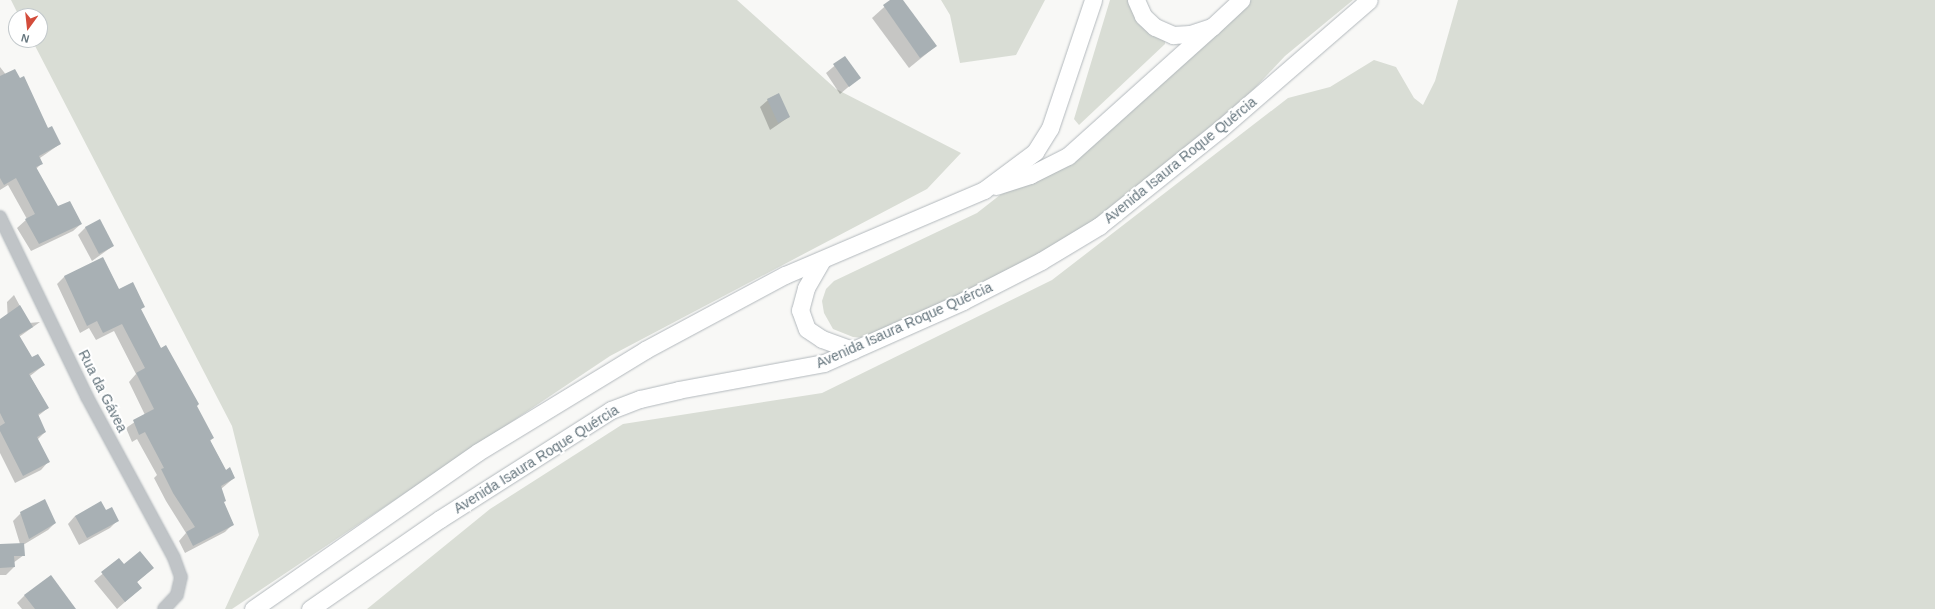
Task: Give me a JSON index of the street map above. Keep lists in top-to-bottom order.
{
  "streets": {
    "main road": ["Avenida Isaura Roque Quércia"],
    "street": ["Rua da Gávea"]
  },
  "north": "bottom"
}
